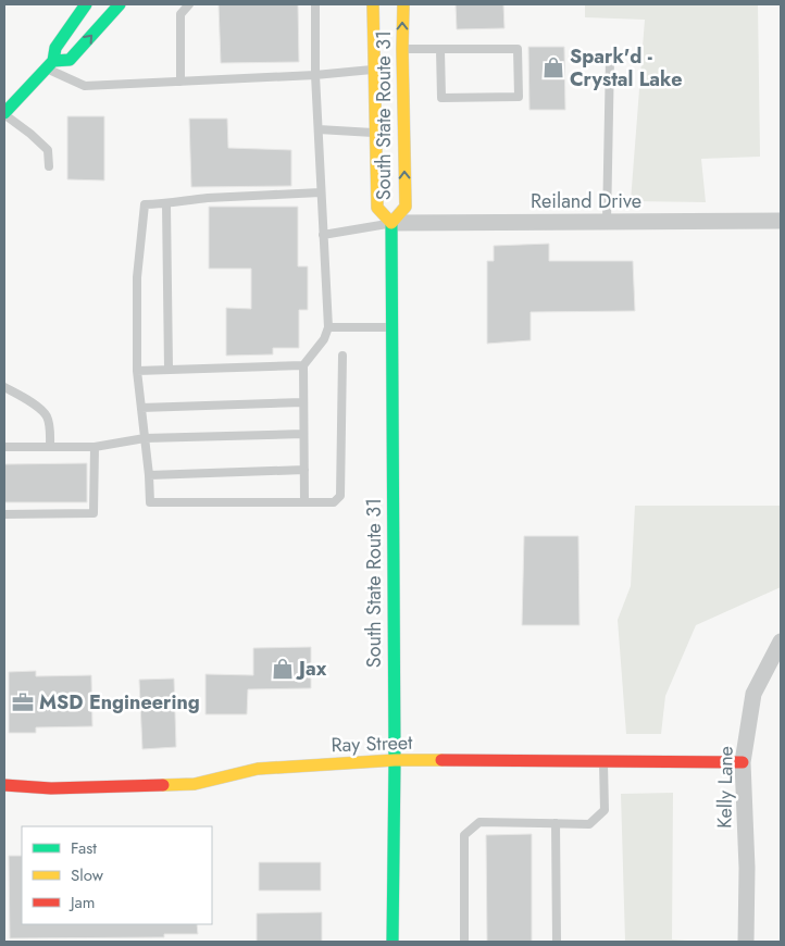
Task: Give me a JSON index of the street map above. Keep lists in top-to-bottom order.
{
  "streets": {
    "main road": ["South State Route 31", "Ray Street"],
    "street": ["Reiland Drive", "Kelly Lane"]
  },
  "crossings": [
    ["South State Route 31", "Reiland Drive"],
    ["South State Route 31", "Ray Street"],
    ["Ray Street", "Kelly Lane"]
  ],
  "places": {
    "shop": ["Spark'd - Crystal Lake", "Jax"],
    "office": ["MSD Engineering"]
  },
  "legend": ["Fast", "Slow", "Jam"]
}
